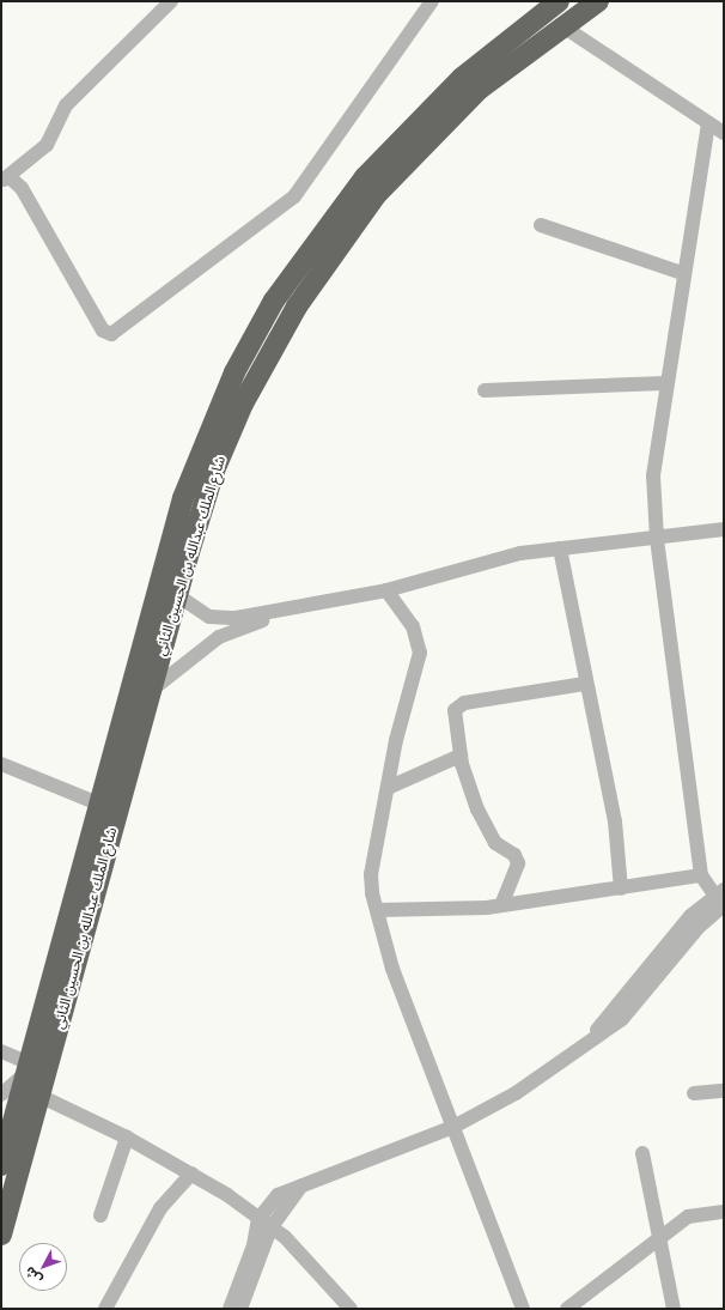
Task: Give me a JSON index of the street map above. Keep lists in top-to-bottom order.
{
  "streets": {
    "highway": ["شارع الملك عبدالله بن الحسين الثاني"]
  },
  "north": "bottom left"
}
